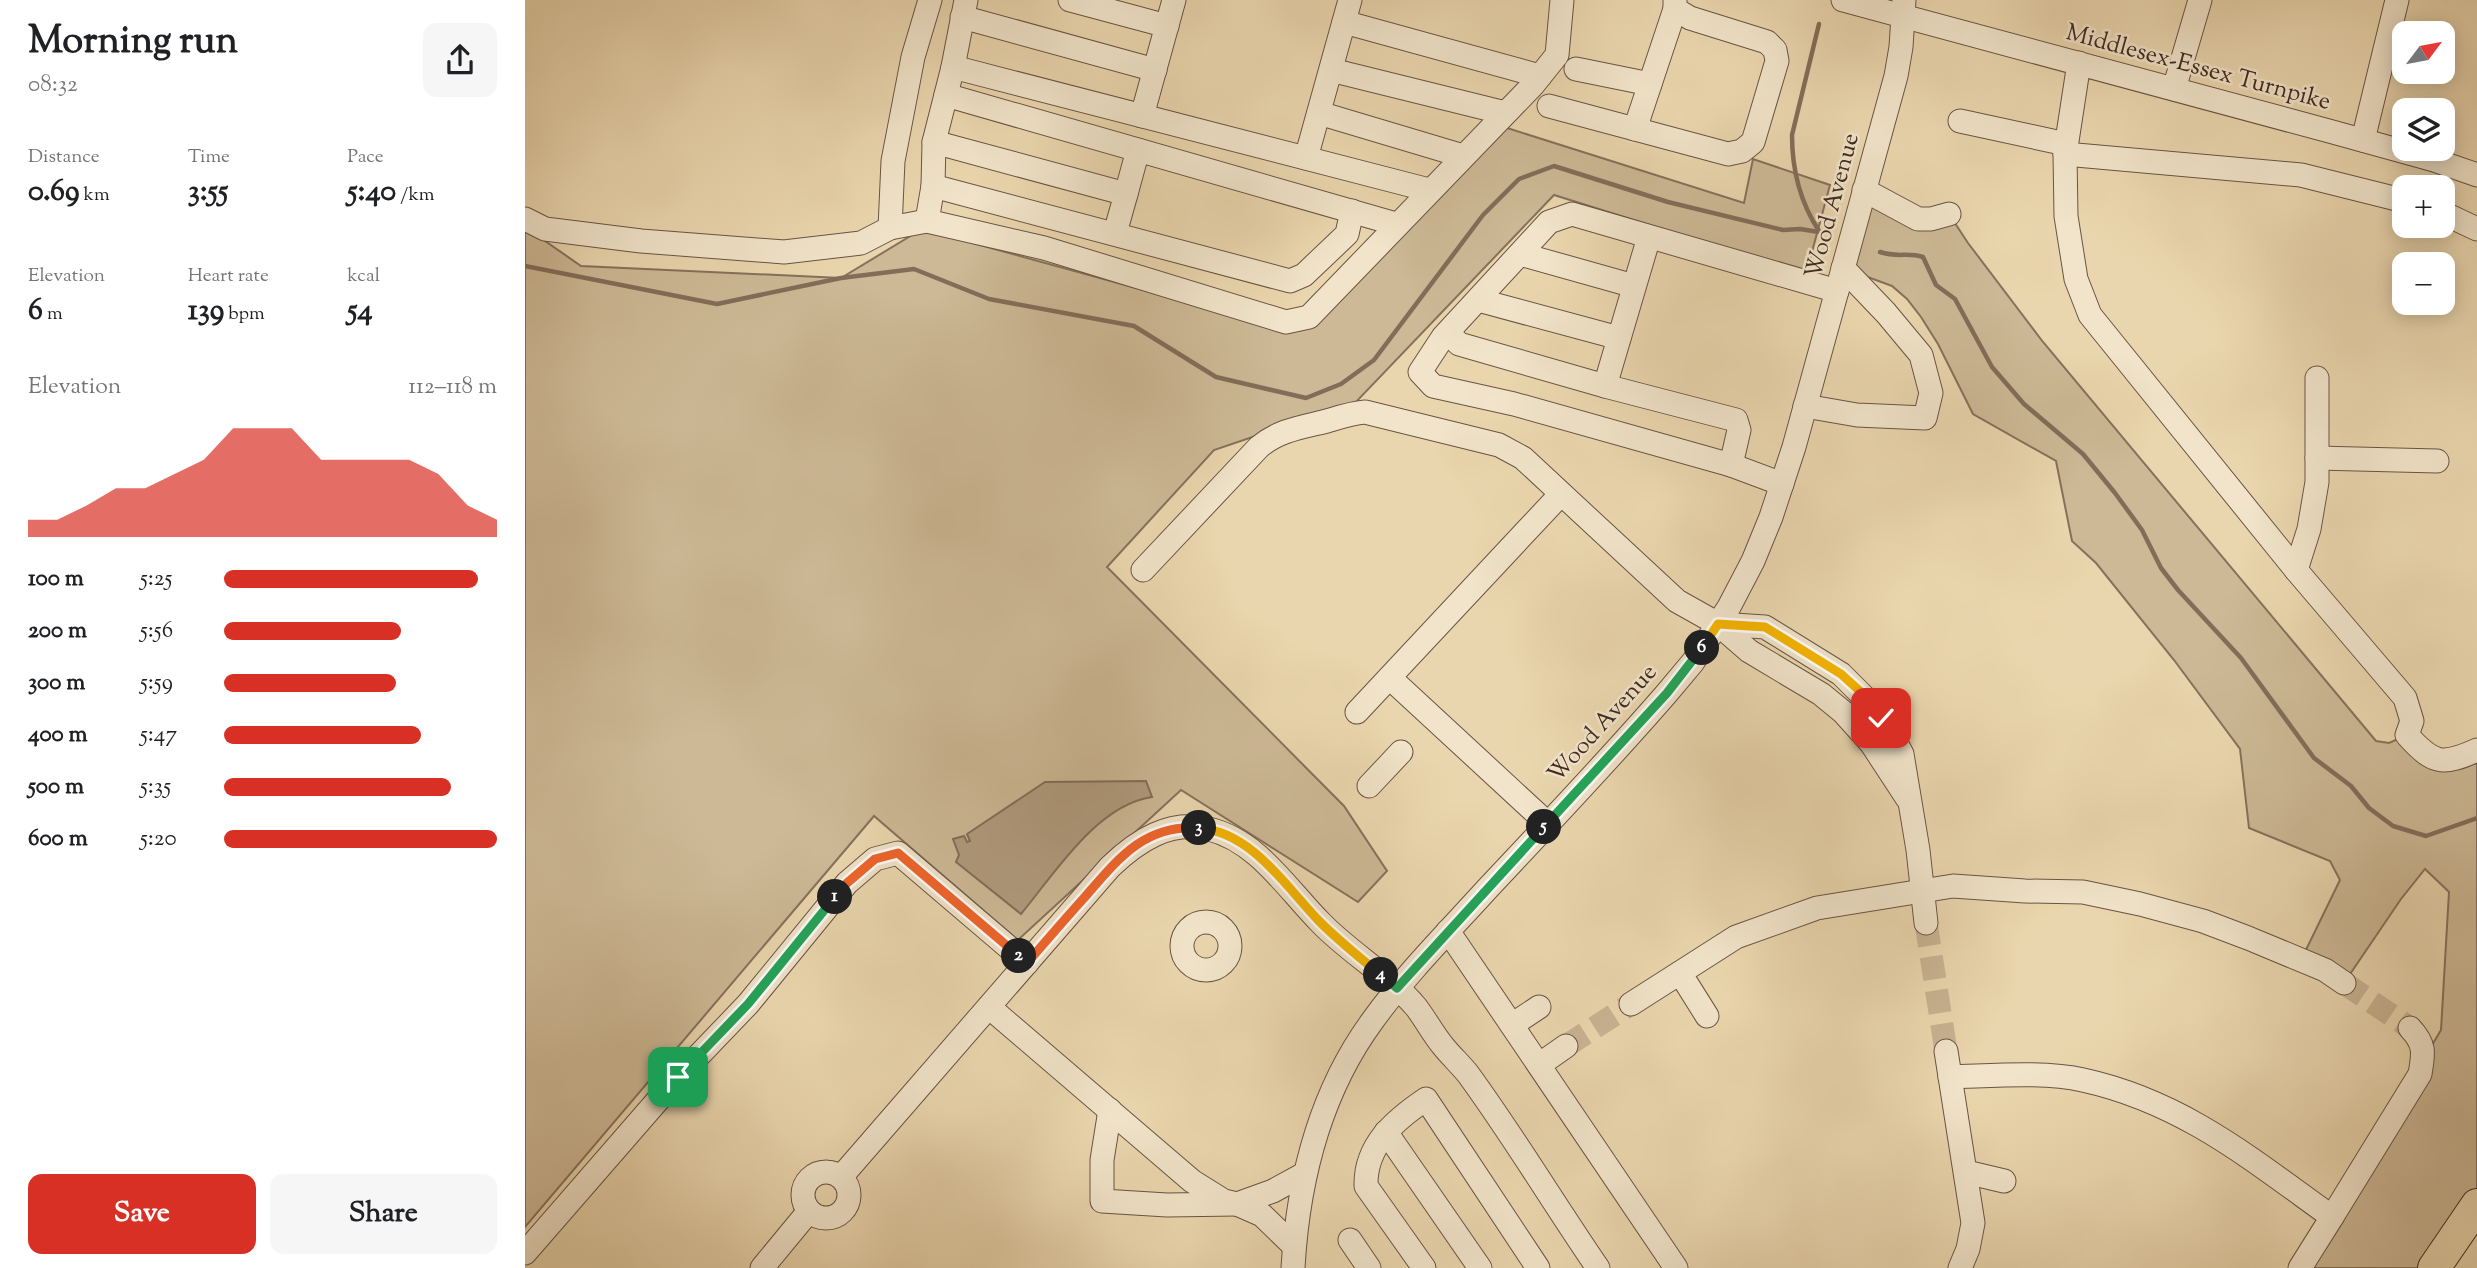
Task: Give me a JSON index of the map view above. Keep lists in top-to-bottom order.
{
  "streets": {
    "street": ["Middlesex-Essex Turnpike", "Wood Avenue"]
  },
  "crossings": [
    ["Middlesex-Essex Turnpike", "Wood Avenue"]
  ],
  "north": "top right",
  "page": {
    "heading": ["Morning run", "08:32"],
    "map_buttons": ["+", "−"],
    "stats": [
      ["Distance", "0.69 km"],
      ["Time", "3:55"],
      ["Pace", "5:40 /km"],
      ["Elevation", "6 m"],
      ["Heart rate", "139 bpm"],
      ["kcal", "54"]
    ],
    "chart": ["Elevation", "112–118 m"],
    "list": [
      {
        "name": "100 m",
        "note": "5:25"
      },
      {
        "name": "200 m",
        "note": "5:56"
      },
      {
        "name": "300 m",
        "note": "5:59"
      },
      {
        "name": "400 m",
        "note": "5:47"
      },
      {
        "name": "500 m",
        "note": "5:35"
      },
      {
        "name": "600 m",
        "note": "5:20"
      }
    ],
    "pins": [
      "6",
      "5",
      "3",
      "1",
      "2",
      "4"
    ],
    "buttons": ["Save", "Share"]
  }
}
